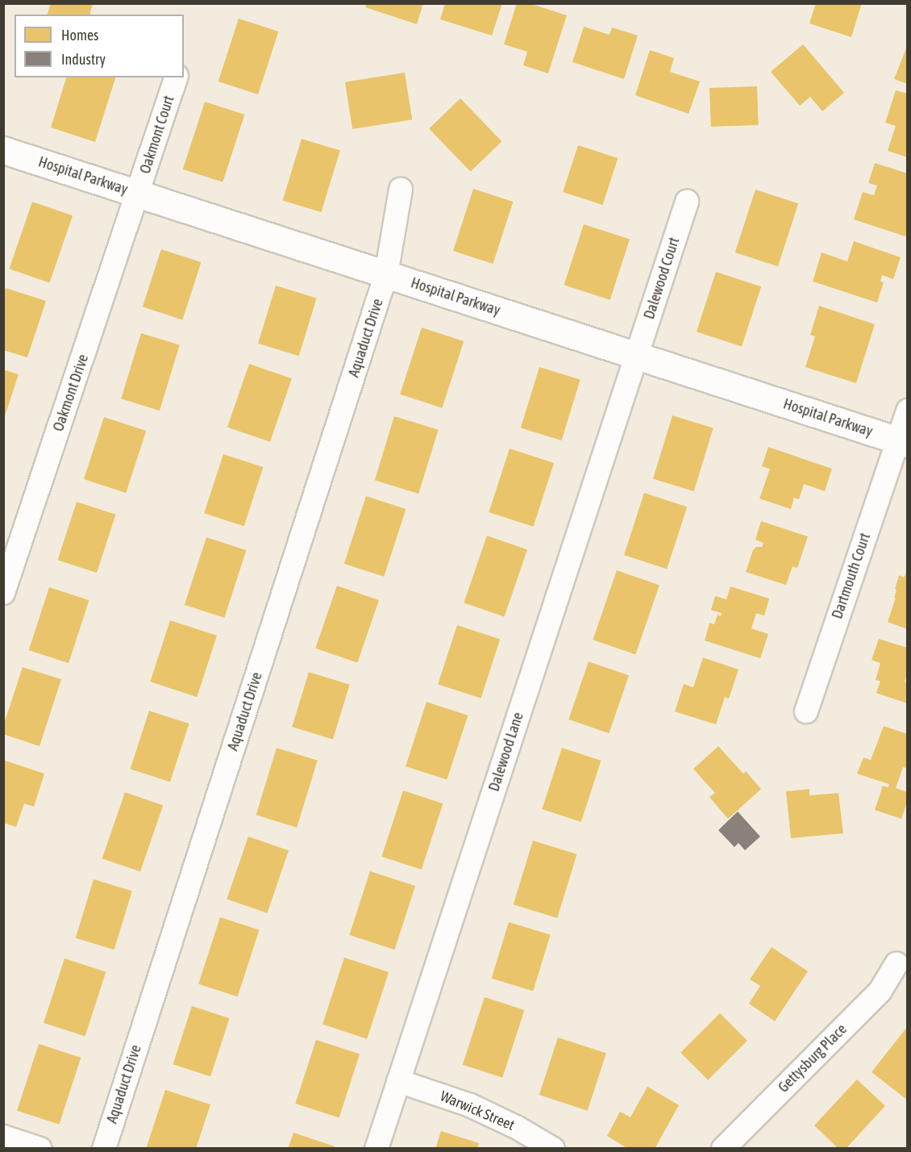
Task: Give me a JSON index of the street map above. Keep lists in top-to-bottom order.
{
  "streets": {
    "street": [
      "Oakmont Court",
      "Hospital Parkway",
      "Dalewood Court",
      "Aquaduct Drive",
      "Oakmont Drive",
      "Dartmouth Court",
      "Dalewood Lane",
      "Gettysburg Place",
      "Warwick Street"
    ]
  },
  "crossings": [
    ["Oakmont Court", "Hospital Parkway"],
    ["Oakmont Court", "Oakmont Drive"],
    ["Hospital Parkway", "Dalewood Court"],
    ["Hospital Parkway", "Aquaduct Drive"],
    ["Hospital Parkway", "Oakmont Drive"],
    ["Hospital Parkway", "Dartmouth Court"],
    ["Hospital Parkway", "Dalewood Lane"],
    ["Dalewood Court", "Dalewood Lane"],
    ["Dalewood Lane", "Warwick Street"]
  ],
  "legend": ["Homes", "Industry"]
}
